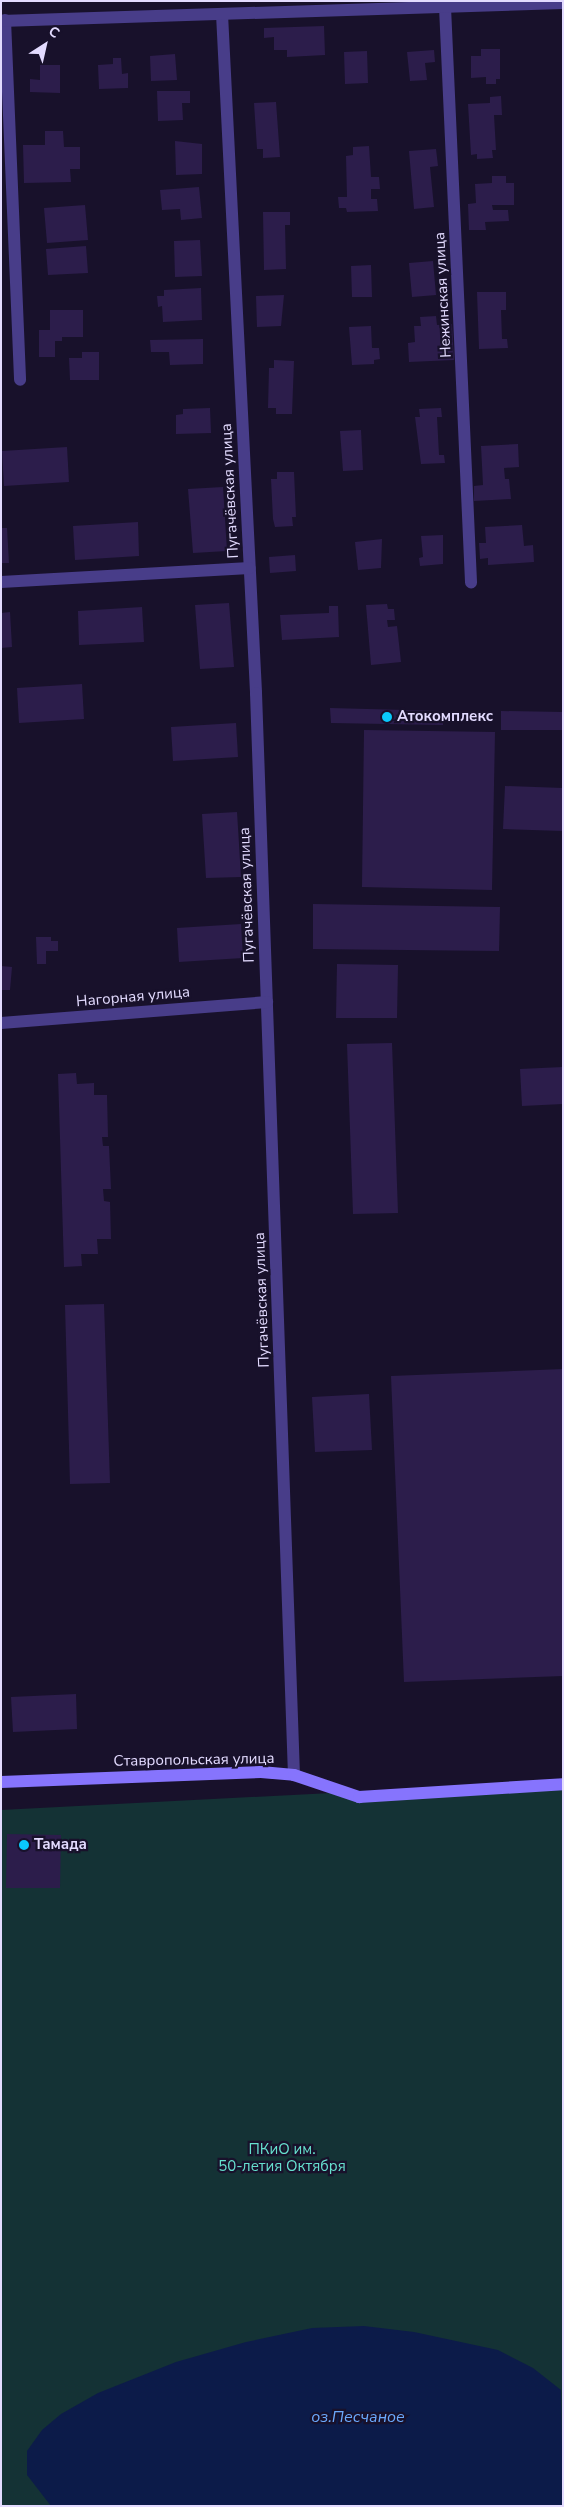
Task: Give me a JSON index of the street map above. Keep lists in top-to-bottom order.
{
  "streets": {
    "street": [
      "Нежинская улица",
      "Пугачёвская улица",
      "Нагорная улица",
      "Ставропольская улица"
    ]
  },
  "crossings": [
    ["Пугачёвская улица", "Нагорная улица"],
    ["Пугачёвская улица", "Ставропольская улица"]
  ],
  "water": ["оз.Песчаное"],
  "parks": ["ПКиО им. 50-летия Октября"],
  "places": ["Атокомплекс", "Тамада"],
  "north": "top right"
}
